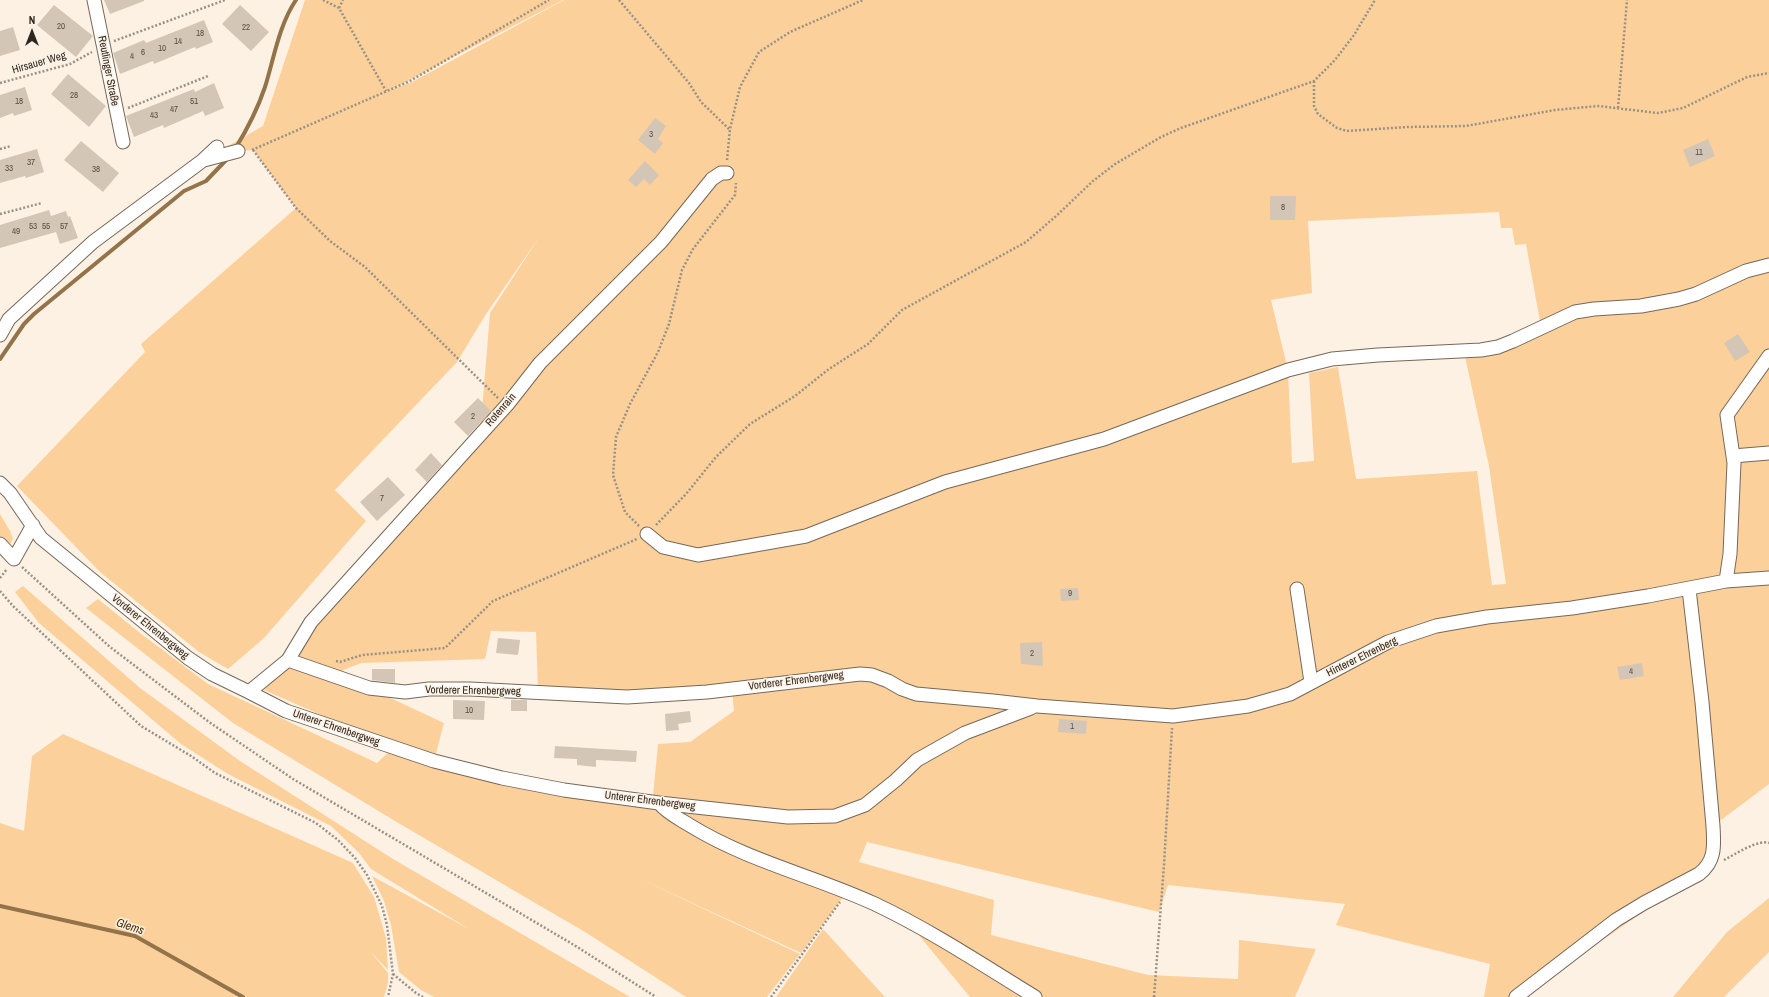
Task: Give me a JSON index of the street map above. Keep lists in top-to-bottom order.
{
  "streets": {
    "street": [
      "Reutlinger Straße",
      "Rotenrain",
      "Vorderer Ehrenbergweg",
      "Hinterer Ehrenberg",
      "Unterer Ehrenbergweg"
    ],
    "path": ["Hirsauer Weg"]
  },
  "crossings": [
    ["Hirsauer Weg", "Reutlinger Straße"],
    ["Rotenrain", "Vorderer Ehrenbergweg"],
    ["Vorderer Ehrenbergweg", "Hinterer Ehrenberg"],
    ["Vorderer Ehrenbergweg", "Unterer Ehrenbergweg"],
    ["Hinterer Ehrenberg", "Unterer Ehrenbergweg"]
  ],
  "water": ["Glems"],
  "house_numbers": [
    "20",
    "22",
    "18",
    "14",
    "10",
    "6",
    "4",
    "28",
    "18",
    "51",
    "47",
    "43",
    "3",
    "11",
    "37",
    "33",
    "38",
    "8",
    "53",
    "55",
    "57",
    "49",
    "2",
    "7",
    "9",
    "2",
    "4",
    "10",
    "1"
  ],
  "north": "top"
}
